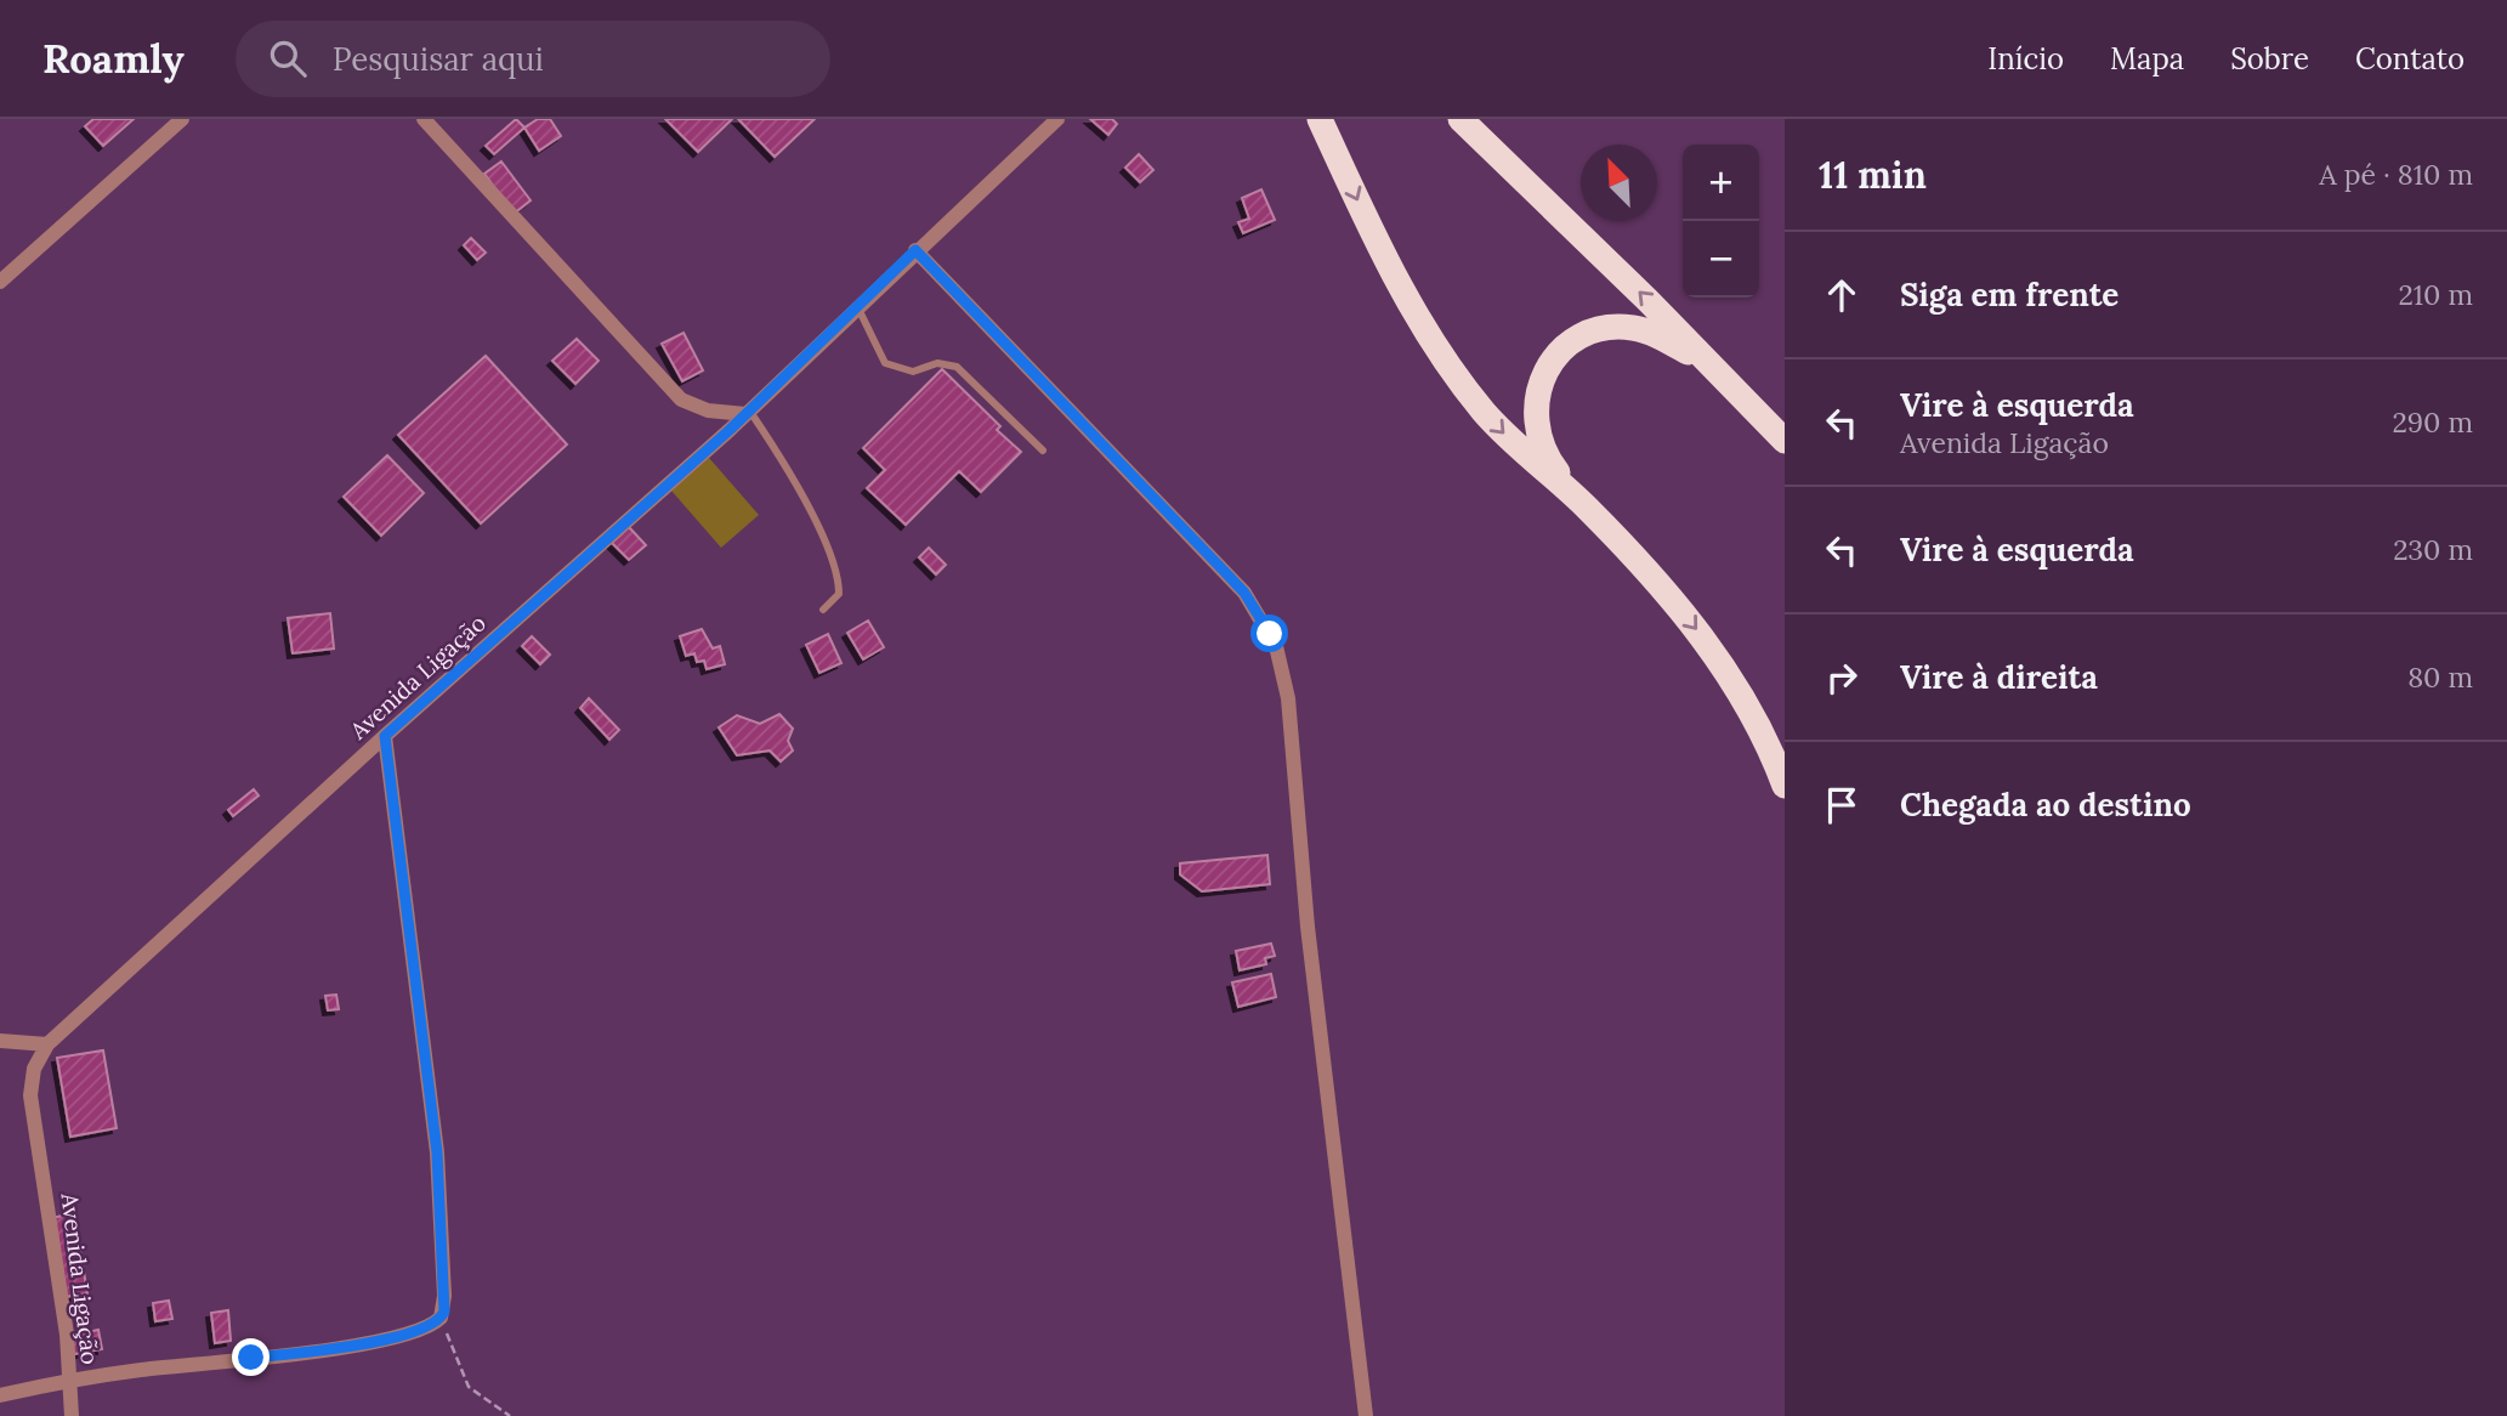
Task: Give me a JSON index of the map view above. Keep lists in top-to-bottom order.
{
  "streets": {
    "street": ["Avenida Ligação"]
  },
  "north": "top left",
  "page": {
    "header": "Roamly",
    "search": "Pesquisar aqui",
    "nav": [
      "Início",
      "Mapa",
      "Sobre",
      "Contato"
    ],
    "heading": ["11 min", "A pé · 810 m"],
    "map_buttons": ["+", "−"],
    "list": [
      ["Siga em frente", "210 m"],
      ["Vire à esquerda", "Avenida Ligação", "290 m"],
      ["Vire à esquerda", "230 m"],
      ["Vire à direita", "80 m"],
      "Chegada ao destino"
    ]
  }
}
